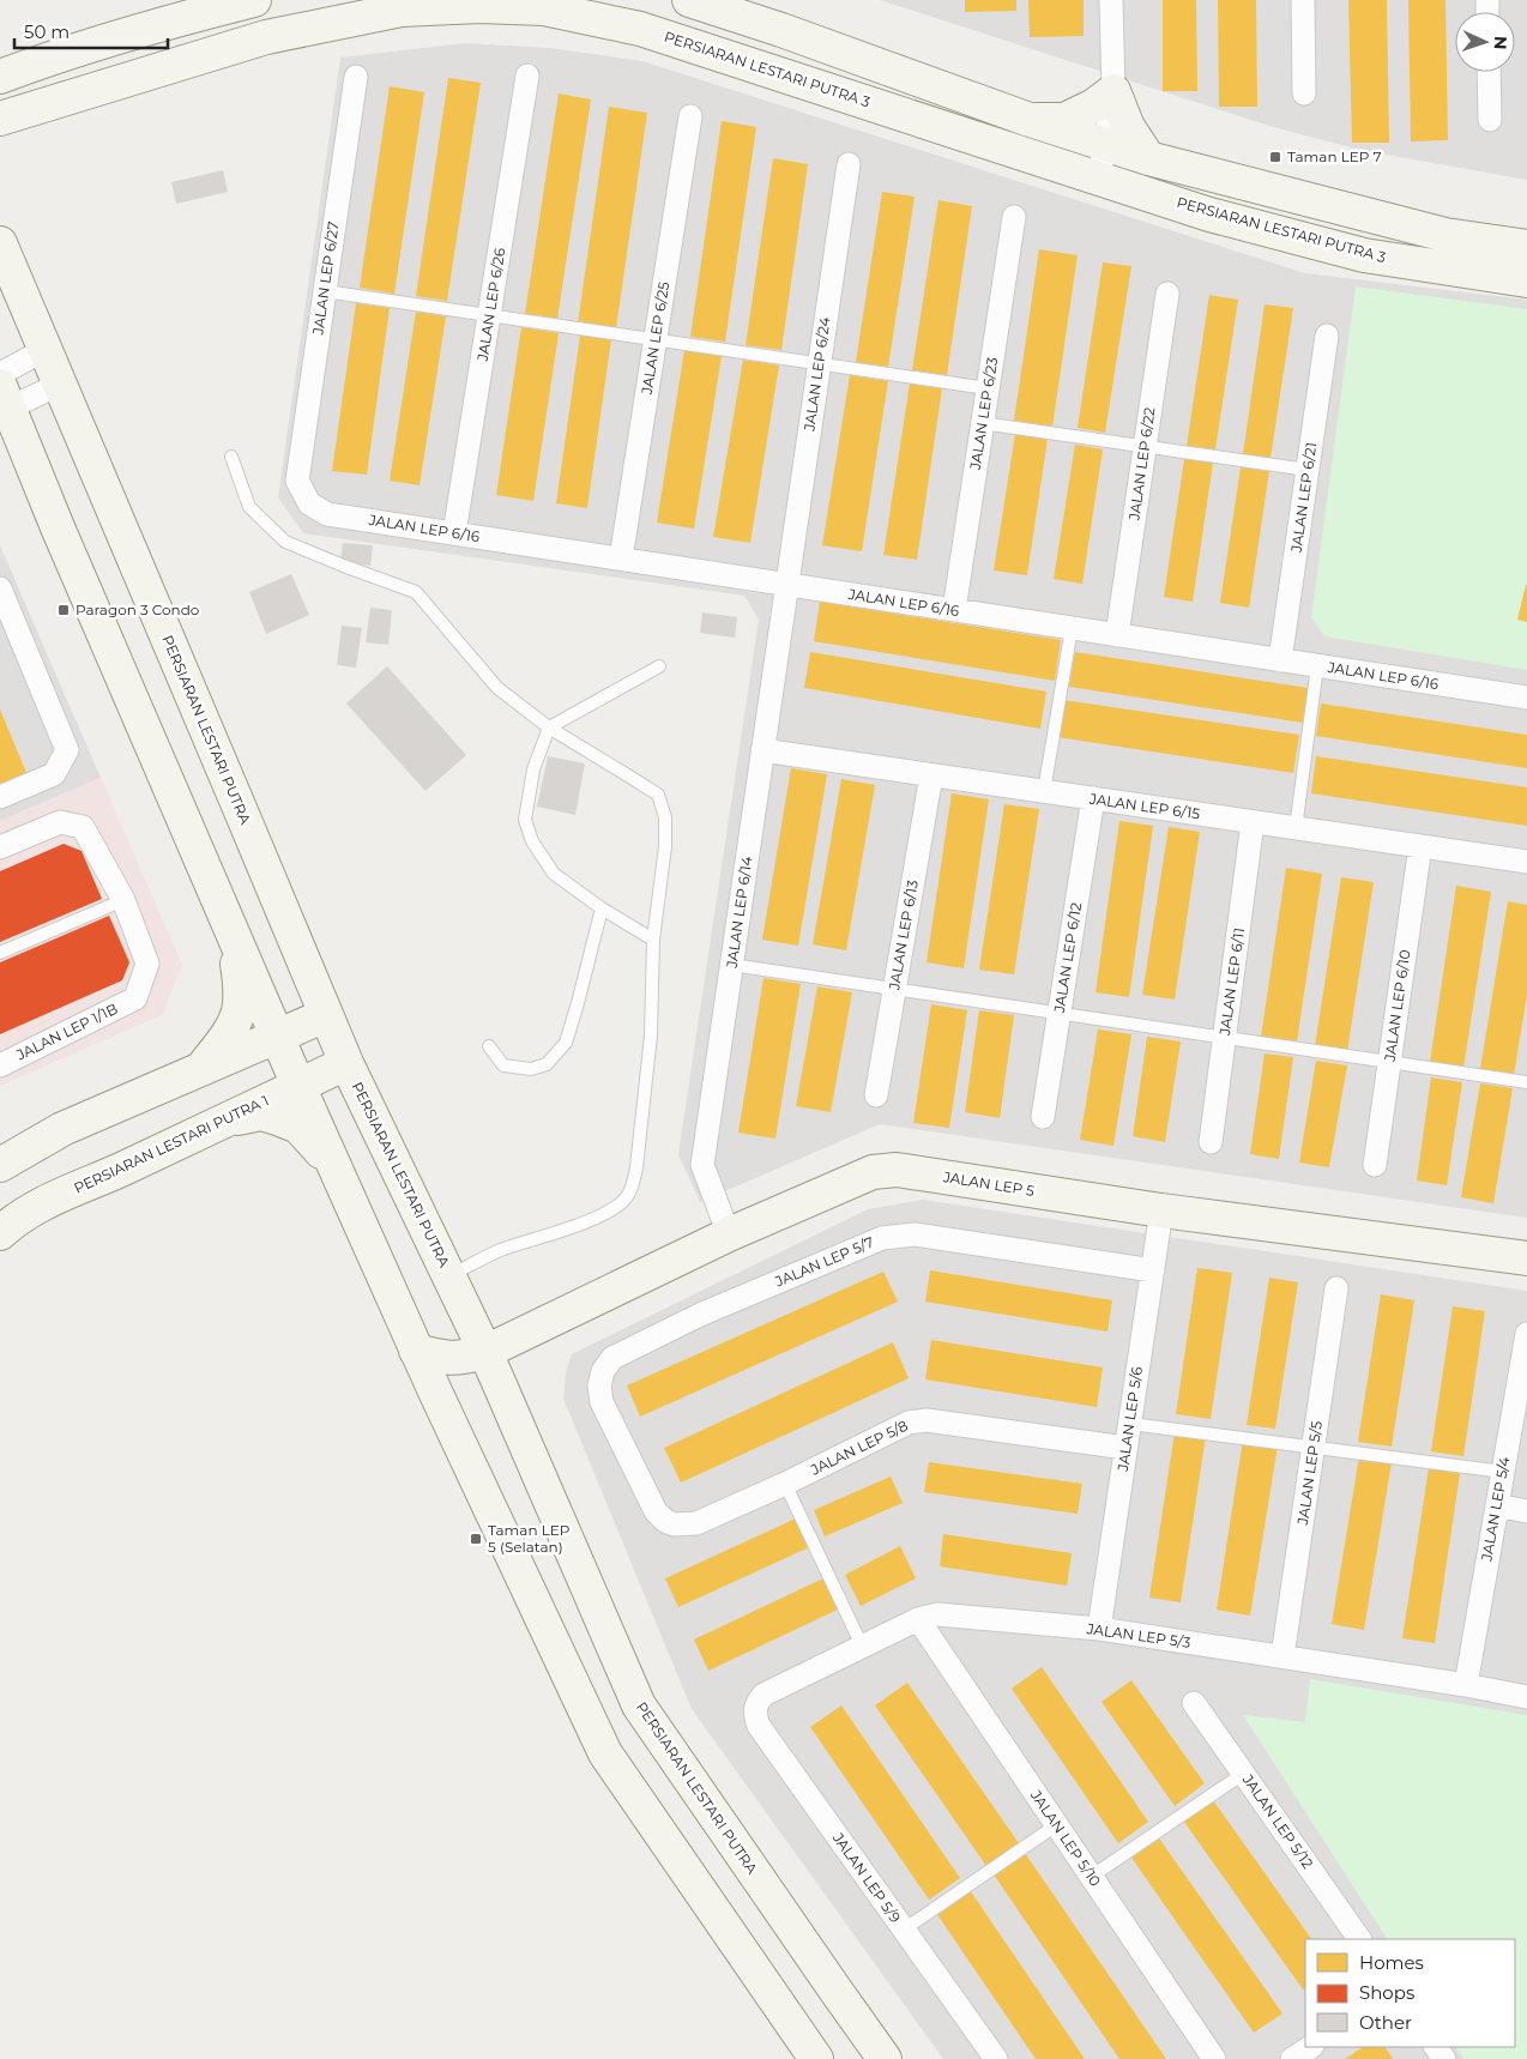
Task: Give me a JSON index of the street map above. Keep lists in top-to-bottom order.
{
  "streets": {
    "street": [
      "PERSIARAN LESTARI PUTRA 3",
      "JALAN LEP 6/27",
      "JALAN LEP 6/26",
      "JALAN LEP 6/25",
      "JALAN LEP 6/24",
      "JALAN LEP 6/23",
      "JALAN LEP 6/22",
      "JALAN LEP 6/21",
      "JALAN LEP 6/16",
      "PERSIARAN LESTARI PUTRA",
      "JALAN LEP 6/15",
      "JALAN LEP 6/14",
      "JALAN LEP 6/13",
      "JALAN LEP 6/12",
      "JALAN LEP 6/11",
      "JALAN LEP 6/10",
      "JALAN LEP 1/1B",
      "PERSIARAN LESTARI PUTRA 1",
      "JALAN LEP 5",
      "JALAN LEP 5/7",
      "JALAN LEP 5/6",
      "JALAN LEP 5/8",
      "JALAN LEP 5/5",
      "JALAN LEP 5/4",
      "JALAN LEP 5/3",
      "JALAN LEP 5/12",
      "JALAN LEP 5/10",
      "JALAN LEP 5/9"
    ]
  },
  "crossings": [
    ["JALAN LEP 6/27", "JALAN LEP 6/16"],
    ["JALAN LEP 6/26", "JALAN LEP 6/16"],
    ["JALAN LEP 6/25", "JALAN LEP 6/16"],
    ["JALAN LEP 6/24", "JALAN LEP 6/16"],
    ["JALAN LEP 6/24", "JALAN LEP 6/14"],
    ["JALAN LEP 6/23", "JALAN LEP 6/16"],
    ["JALAN LEP 6/22", "JALAN LEP 6/16"],
    ["JALAN LEP 6/21", "JALAN LEP 6/16"],
    ["JALAN LEP 6/16", "JALAN LEP 6/14"],
    ["PERSIARAN LESTARI PUTRA", "PERSIARAN LESTARI PUTRA 1"],
    ["PERSIARAN LESTARI PUTRA", "JALAN LEP 5"],
    ["JALAN LEP 6/15", "JALAN LEP 6/14"],
    ["JALAN LEP 6/15", "JALAN LEP 6/13"],
    ["JALAN LEP 6/15", "JALAN LEP 6/12"],
    ["JALAN LEP 6/15", "JALAN LEP 6/11"],
    ["JALAN LEP 6/15", "JALAN LEP 6/10"],
    ["JALAN LEP 6/14", "JALAN LEP 5"],
    ["JALAN LEP 5", "JALAN LEP 5/6"],
    ["JALAN LEP 5/7", "JALAN LEP 5/6"],
    ["JALAN LEP 5/7", "JALAN LEP 5/8"],
    ["JALAN LEP 5/6", "JALAN LEP 5/8"],
    ["JALAN LEP 5/6", "JALAN LEP 5/3"],
    ["JALAN LEP 5/5", "JALAN LEP 5/3"],
    ["JALAN LEP 5/4", "JALAN LEP 5/3"],
    ["JALAN LEP 5/3", "JALAN LEP 5/10"],
    ["JALAN LEP 5/3", "JALAN LEP 5/9"]
  ],
  "places": {
    "transit": ["Taman LEP 7", "Paragon 3 Condo", "Taman LEP 5 (Selatan)"]
  },
  "legend": ["Homes", "Shops", "Other"],
  "scale_bar": "50 m",
  "north": "right"
}
